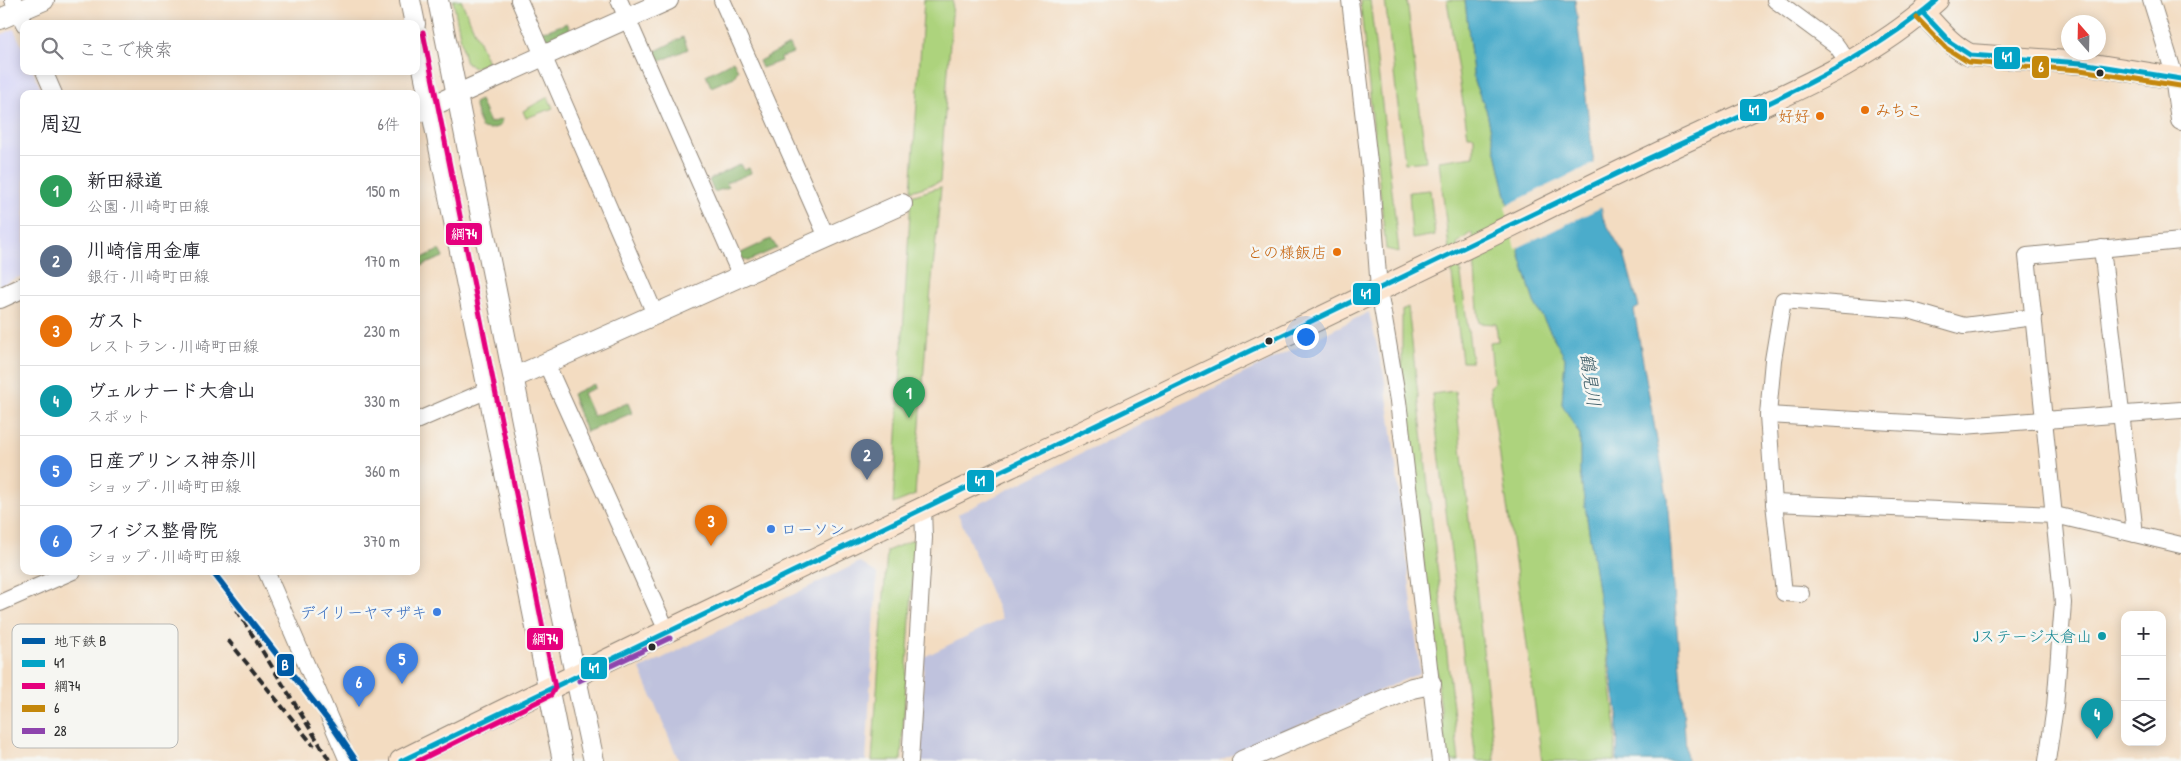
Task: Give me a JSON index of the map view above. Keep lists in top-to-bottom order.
{
  "water": ["鶴見川"],
  "places": [
    "みちこ",
    "好好",
    "との様飯店",
    "ローソン",
    "デイリーヤマザキ",
    "Jステージ大倉山"
  ],
  "lines": [
    "transit line 41",
    "transit line 6",
    "transit line 綱74",
    "metro line B",
    "transit line 28"
  ],
  "legend": [
    "地下鉄 B",
    "41",
    "綱74",
    "6",
    "28"
  ],
  "north": "top",
  "page": {
    "search": "ここで検索",
    "heading": ["周辺", "6件"],
    "list": [
      {
        "mark": "1",
        "name": "新田緑道",
        "note": "公園 · 川崎町田線",
        "value": "150 m"
      },
      {
        "mark": "2",
        "name": "川崎信用金庫",
        "note": "銀行 · 川崎町田線",
        "value": "170 m"
      },
      {
        "mark": "3",
        "name": "ガスト",
        "note": "レストラン · 川崎町田線",
        "value": "230 m"
      },
      {
        "mark": "4",
        "name": "ヴェルナード大倉山",
        "note": "スポット",
        "value": "330 m"
      },
      {
        "mark": "5",
        "name": "日産プリンス神奈川",
        "note": "ショップ · 川崎町田線",
        "value": "360 m"
      },
      {
        "mark": "6",
        "name": "フィジス整骨院",
        "note": "ショップ · 川崎町田線",
        "value": "370 m"
      }
    ],
    "pins": [
      "1",
      "2",
      "3",
      "5",
      "6",
      "4"
    ],
    "map_buttons": ["+", "−"]
  }
}
